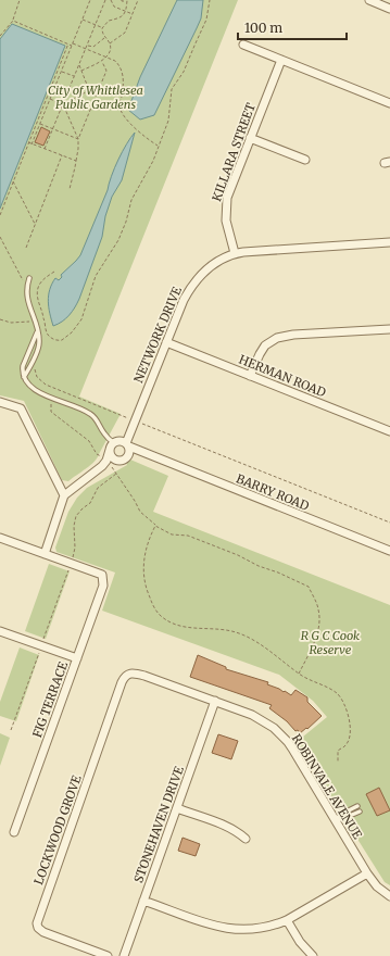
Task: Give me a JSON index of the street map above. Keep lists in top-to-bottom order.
{
  "streets": {
    "street": [
      "KILLARA STREET",
      "NETWORK DRIVE",
      "HERMAN ROAD",
      "BARRY ROAD",
      "FIG TERRACE",
      "ROBINVALE AVENUE",
      "STONEHAVEN DRIVE",
      "LOCKWOOD GROVE"
    ]
  },
  "crossings": [
    ["KILLARA STREET", "NETWORK DRIVE"],
    ["NETWORK DRIVE", "HERMAN ROAD"],
    ["NETWORK DRIVE", "BARRY ROAD"],
    ["ROBINVALE AVENUE", "STONEHAVEN DRIVE"],
    ["ROBINVALE AVENUE", "LOCKWOOD GROVE"]
  ],
  "parks": ["City of Whittlesea Public Gardens", "R G C Cook Reserve"],
  "scale_bar": "100 m"
}
